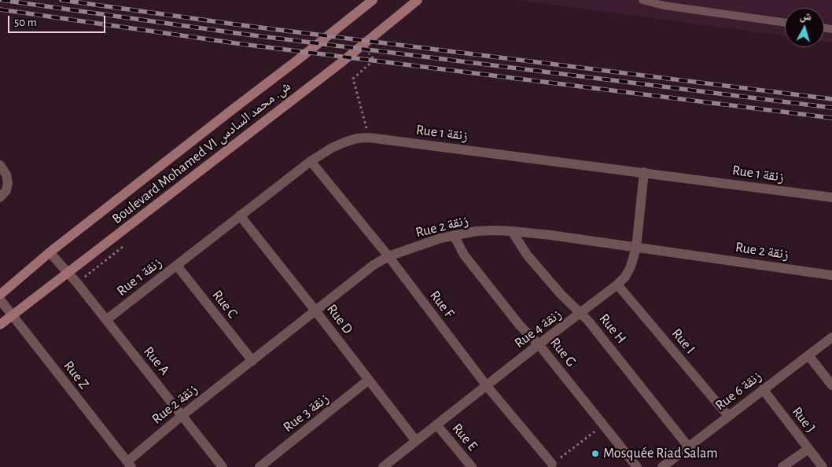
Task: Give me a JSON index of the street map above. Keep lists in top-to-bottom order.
{
  "streets": {
    "main road": ["Boulevard Mohamed VI ش. محمد السادس"],
    "street": [
      "Rue 1 زنقة",
      "Rue 2 زنقة",
      "Rue C",
      "Rue F",
      "Rue D",
      "Rue 4 زنقة",
      "Rue H",
      "Rue I",
      "Rue G",
      "Rue A",
      "Rue Z",
      "Rue 6 زنقة",
      "Rue 3 زنقة",
      "Rue J",
      "Rue E"
    ]
  },
  "crossings": [
    ["Rue 1 زنقة", "Rue C"],
    ["Rue 1 زنقة", "Rue F"],
    ["Rue 1 زنقة", "Rue D"],
    ["Rue 1 زنقة", "Rue 4 زنقة"],
    ["Rue 1 زنقة", "Rue A"],
    ["Boulevard Mohamed VI ش. محمد السادس", "Rue A"],
    ["Boulevard Mohamed VI ش. محمد السادس", "Rue Z"],
    ["Rue 2 زنقة", "Rue C"],
    ["Rue 2 زنقة", "Rue F"],
    ["Rue 2 زنقة", "Rue D"],
    ["Rue 2 زنقة", "Rue 4 زنقة"],
    ["Rue 2 زنقة", "Rue H"],
    ["Rue 2 زنقة", "Rue G"],
    ["Rue 2 زنقة", "Rue A"],
    ["Rue 2 زنقة", "Rue Z"],
    ["Rue F", "Rue 4 زنقة"],
    ["Rue D", "Rue 4 زنقة"],
    ["Rue D", "Rue 3 زنقة"],
    ["Rue 4 زنقة", "Rue H"],
    ["Rue 4 زنقة", "Rue I"],
    ["Rue 4 زنقة", "Rue G"],
    ["Rue 4 زنقة", "Rue E"],
    ["Rue H", "Rue 6 زنقة"],
    ["Rue I", "Rue 6 زنقة"],
    ["Rue 6 زنقة", "Rue J"]
  ],
  "places": ["Mosquée Riad Salam"],
  "scale_bar": "50 m",
  "north": "top"
}
